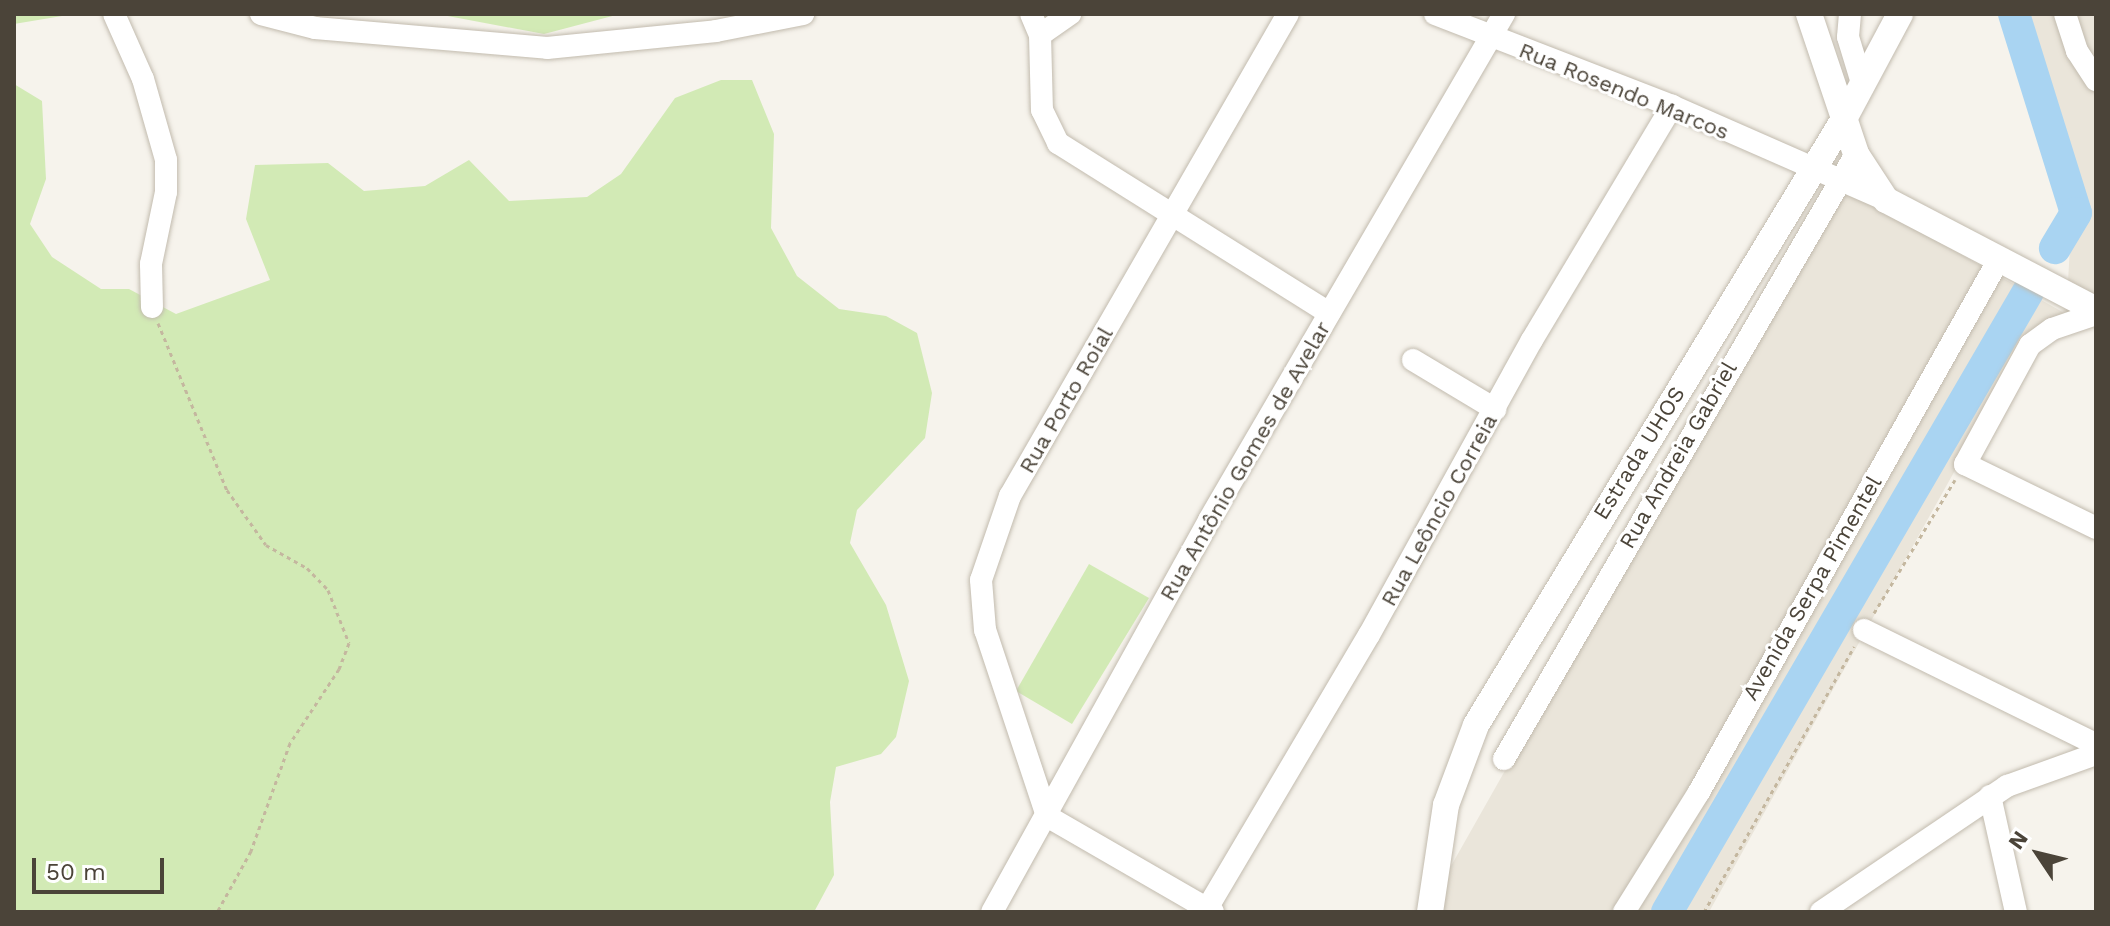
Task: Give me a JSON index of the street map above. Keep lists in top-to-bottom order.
{
  "streets": {
    "street": [
      "Rua Rosendo Marcos",
      "Rua Porto Roial",
      "Estrada UHOS",
      "Rua Andreia Gabriel",
      "Rua Antônio Gomes de Avelar",
      "Rua Leôncio Correia",
      "Avenida Serpa Pimentel"
    ]
  },
  "crossings": [
    ["Rua Rosendo Marcos", "Estrada UHOS"],
    ["Rua Rosendo Marcos", "Rua Andreia Gabriel"],
    ["Rua Rosendo Marcos", "Rua Antônio Gomes de Avelar"],
    ["Rua Rosendo Marcos", "Rua Leôncio Correia"],
    ["Rua Porto Roial", "Rua Antônio Gomes de Avelar"]
  ],
  "scale_bar": "50 m",
  "north": "top left"
}
